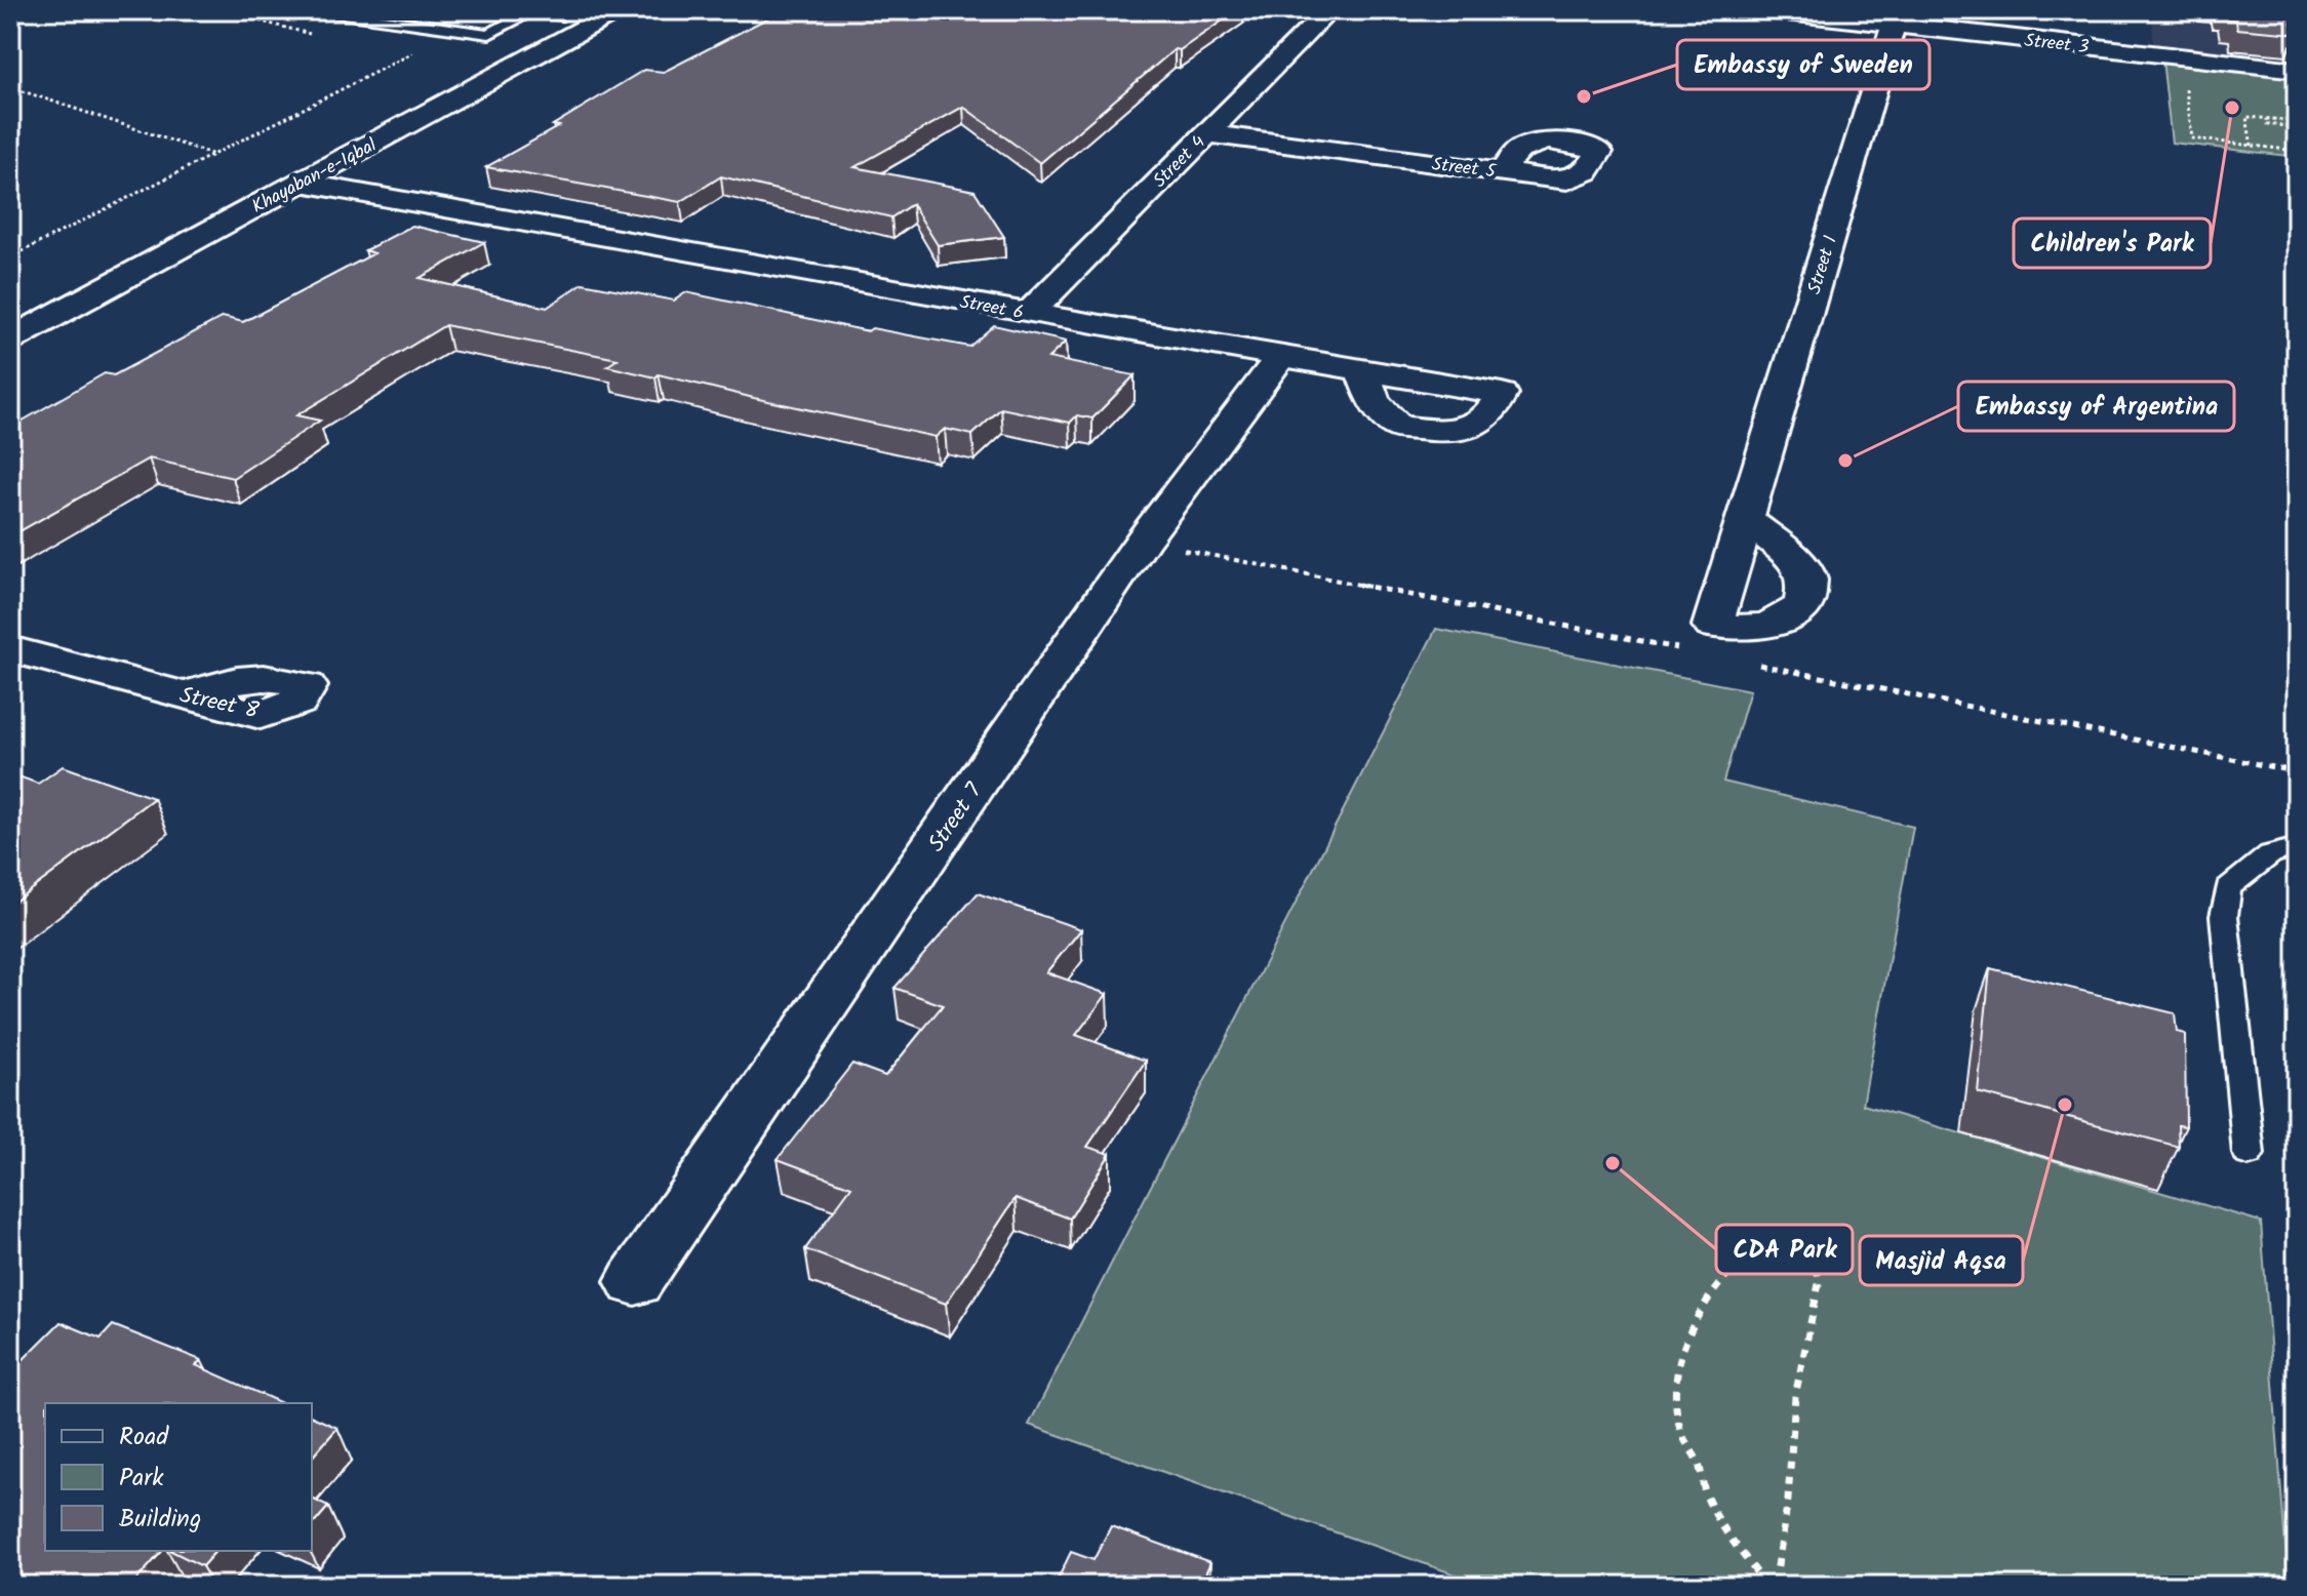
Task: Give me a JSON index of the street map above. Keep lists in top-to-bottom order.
{
  "streets": {
    "street": [
      "Street 3",
      "Street 4",
      "Street 5",
      "Khayaban-e-Iqbal",
      "Street 1",
      "Street 6",
      "Street 8",
      "Street 7"
    ]
  },
  "crossings": [
    ["Street 3", "Street 1"],
    ["Street 4", "Street 5"],
    ["Street 4", "Street 6"],
    ["Khayaban-e-Iqbal", "Street 6"],
    ["Street 6", "Street 7"]
  ],
  "places": [
    "Embassy of Sweden",
    "Children's Park",
    "Embassy of Argentina",
    "Masjid Aqsa",
    "CDA Park"
  ],
  "legend": ["Road", "Park", "Building"]
}
